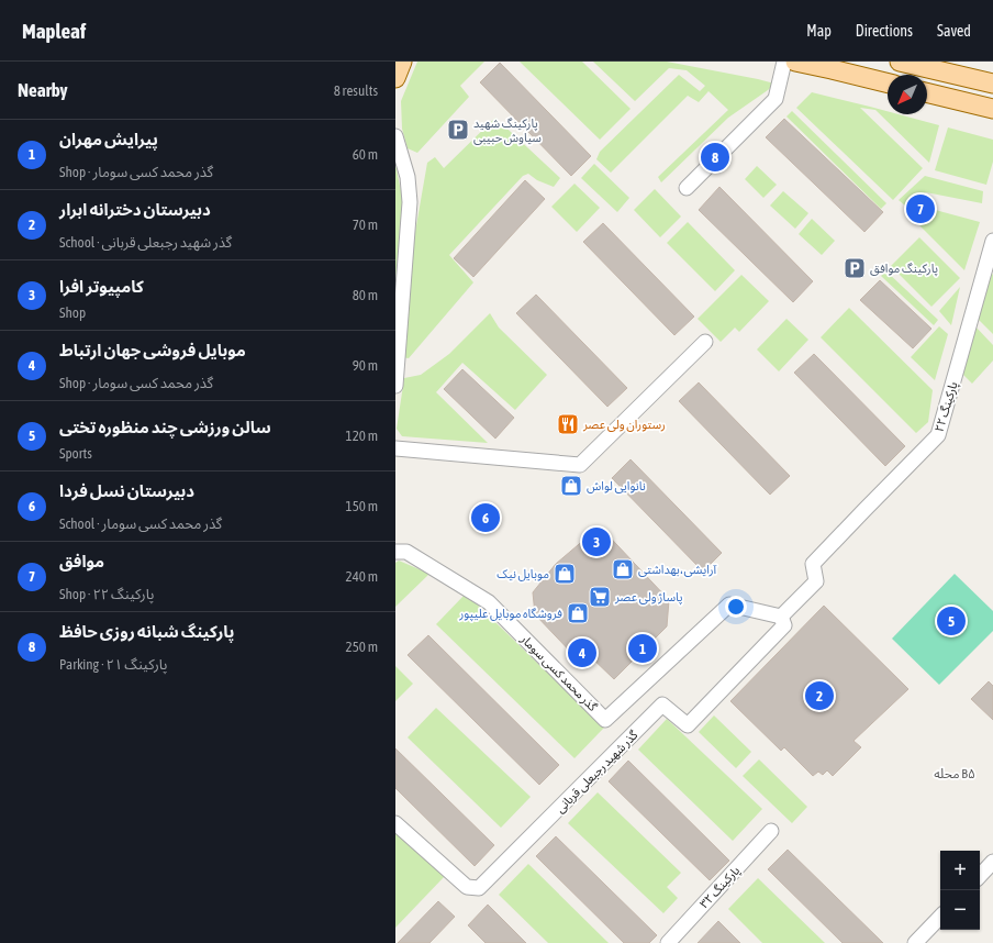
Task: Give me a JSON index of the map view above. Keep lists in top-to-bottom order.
{
  "streets": {
    "street": [
      "پارکینگ ۲۲",
      "گذر محمد کسی سومار",
      "گذر شهید رجبعلی قربانی",
      "پارکینگ ۳۲"
    ]
  },
  "crossings": [
    ["پارکینگ ۲۲", "گذر محمد کسی سومار"],
    ["پارکینگ ۲۲", "گذر شهید رجبعلی قربانی"],
    ["گذر محمد کسی سومار", "گذر شهید رجبعلی قربانی"]
  ],
  "districts": ["محله B۵"],
  "places": {
    "parking": ["پارکینگ شهید سیاوش حبیبی", "پارکینگ موافق"],
    "restaurant": ["رستوران ولی عصر"],
    "shop": [
      "نانوایی لواش",
      "آرایشی،بهداشتی",
      "موبایل نیک",
      "فروشگاه موبایل علیپور"
    ],
    "supermarket": ["پاساژ ولی عصر"]
  },
  "north": "bottom left",
  "page": {
    "header": "Mapleaf",
    "nav": ["Map", "Directions", "Saved"],
    "heading": ["Nearby", "8 results"],
    "list": [
      {
        "mark": "1",
        "name": "پیرایش مهران",
        "note": "Shop · گذر محمد کسی سومار",
        "value": "60 m"
      },
      {
        "mark": "2",
        "name": "دبیرستان دخترانه ابرار",
        "note": "School · گذر شهید رجبعلی قربانی",
        "value": "70 m"
      },
      {
        "mark": "3",
        "name": "کامپیوتر افرا",
        "note": "Shop",
        "value": "80 m"
      },
      {
        "mark": "4",
        "name": "موبایل فروشی جهان ارتباط",
        "note": "Shop · گذر محمد کسی سومار",
        "value": "90 m"
      },
      {
        "mark": "5",
        "name": "سالن ورزشی چند منظوره تختی",
        "note": "Sports",
        "value": "120 m"
      },
      {
        "mark": "6",
        "name": "دبیرستان نسل فردا",
        "note": "School · گذر محمد کسی سومار",
        "value": "150 m"
      },
      {
        "mark": "7",
        "name": "موافق",
        "note": "Shop · پارکینگ ۲۲",
        "value": "240 m"
      },
      {
        "mark": "8",
        "name": "پارکینگ شبانه روزی حافظ",
        "note": "Parking · پارکینگ ۲۱",
        "value": "250 m"
      }
    ],
    "pins": [
      "8",
      "7",
      "6",
      "3",
      "5",
      "1",
      "4",
      "2"
    ],
    "map_buttons": ["+", "−"]
  }
}
